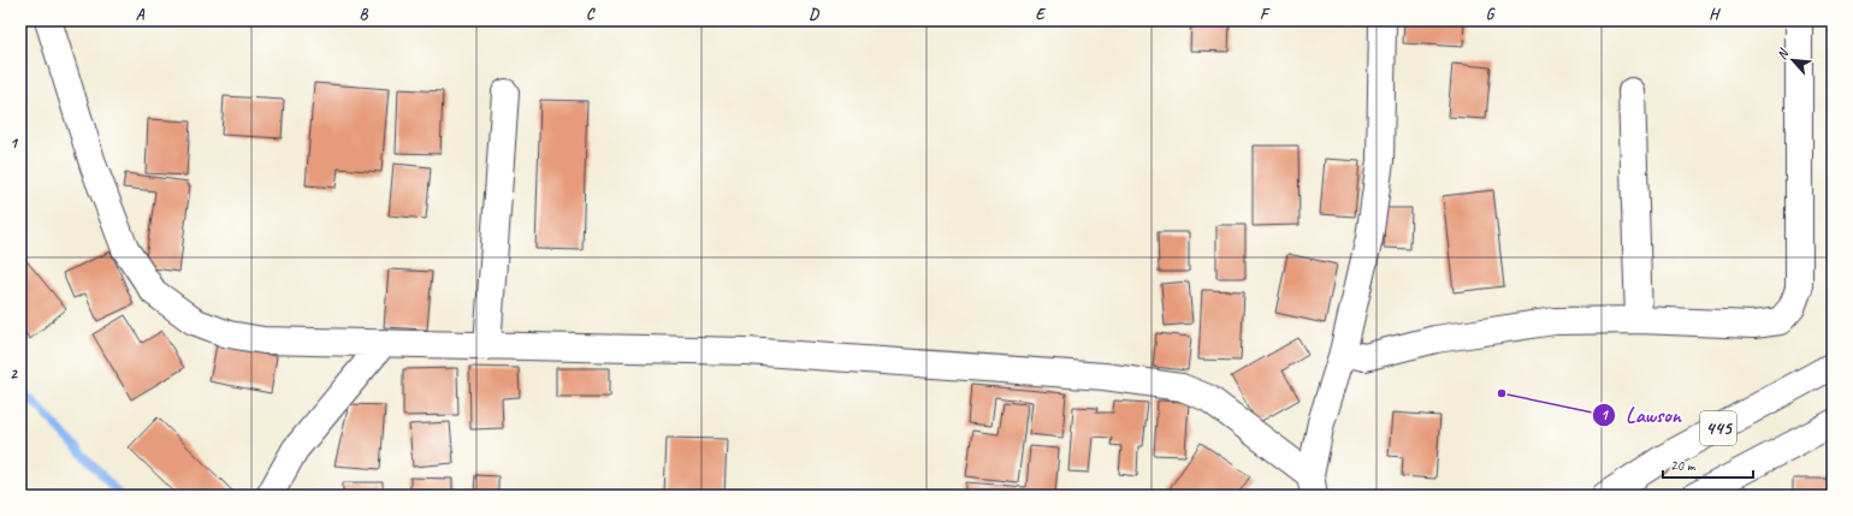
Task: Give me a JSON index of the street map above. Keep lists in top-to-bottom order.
{
  "streets": {
    "main road": ["445"]
  },
  "places": ["Lawson"],
  "scale_bar": "20 m",
  "north": "top left",
  "grid": {
    "columns": [
      "A",
      "B",
      "C",
      "D",
      "E",
      "F",
      "G",
      "H"
    ],
    "rows": ["1", "2"]
  }
}
